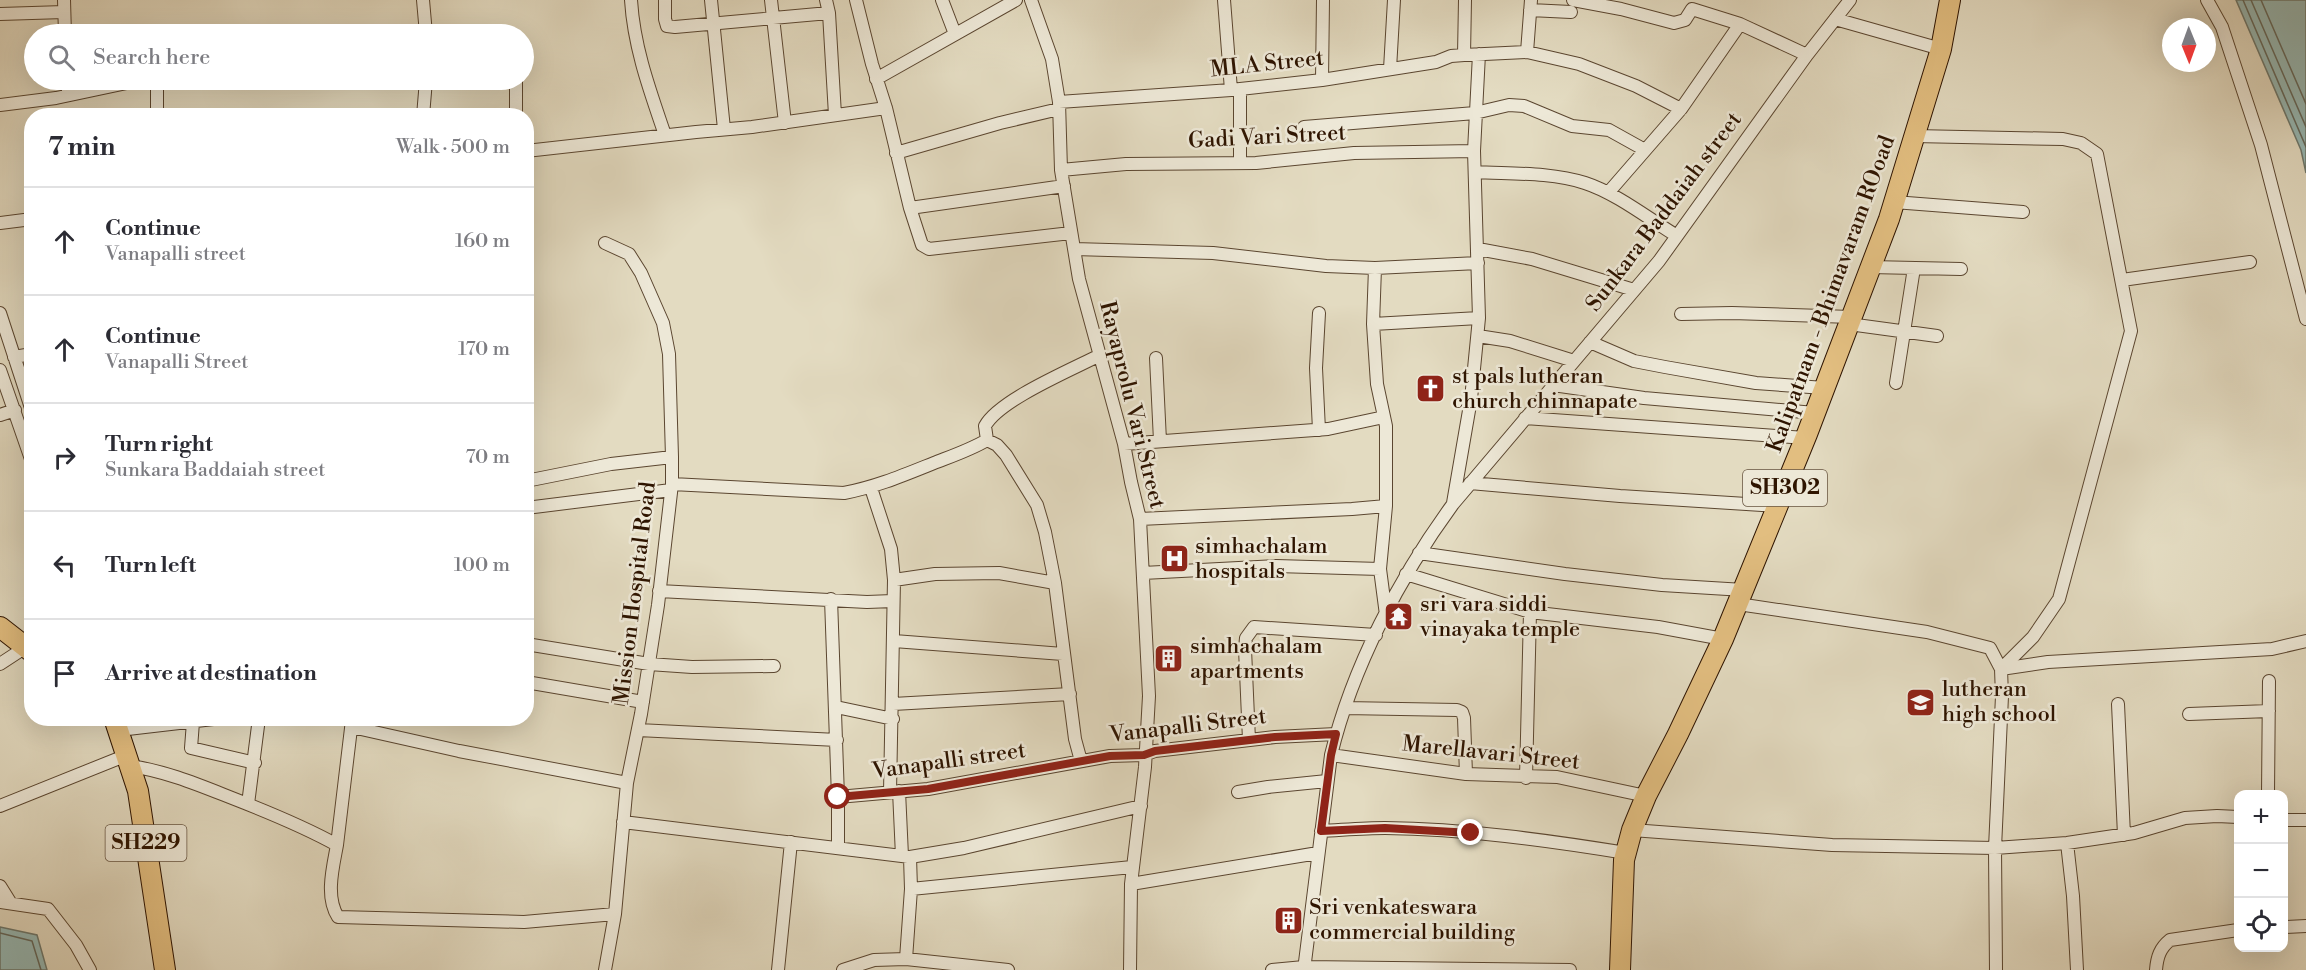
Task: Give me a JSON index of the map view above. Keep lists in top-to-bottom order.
{
  "streets": {
    "main road": ["Kalipatnam - Bhimavaram ROoad", "SH302", "SH229"],
    "street": [
      "MLA Street",
      "Gadi Vari Street",
      "Sunkara Baddaiah street",
      "Rayaprolu Vari Street",
      "Mission Hospital Road",
      "Vanapalli Street",
      "Marellavari Street",
      "Vanapalli street"
    ]
  },
  "crossings": [
    ["MLA Street", "Rayaprolu Vari Street"],
    ["Gadi Vari Street", "Rayaprolu Vari Street"],
    ["Sunkara Baddaiah street", "Vanapalli Street"],
    ["Sunkara Baddaiah street", "Marellavari Street"],
    ["Kalipatnam - Bhimavaram ROoad", "Marellavari Street"],
    ["Rayaprolu Vari Street", "Vanapalli Street"],
    ["Vanapalli Street", "Vanapalli street"]
  ],
  "places": {
    "church": ["st pals lutheran church chinnapate"],
    "hospital": ["simhachalam hospitals"],
    "temple": ["sri vara siddi vinayaka temple"],
    "building": ["simhachalam apartments", "Sri venkateswara commercial building"],
    "school or university": ["lutheran high school"]
  },
  "north": "bottom",
  "page": {
    "search": "Search here",
    "heading": ["7 min", "Walk · 500 m"],
    "list": [
      ["Continue", "Vanapalli street", "160 m"],
      ["Continue", "Vanapalli Street", "170 m"],
      ["Turn right", "Sunkara Baddaiah street", "70 m"],
      ["Turn left", "100 m"],
      "Arrive at destination"
    ],
    "map_buttons": ["+", "−"]
  }
}
